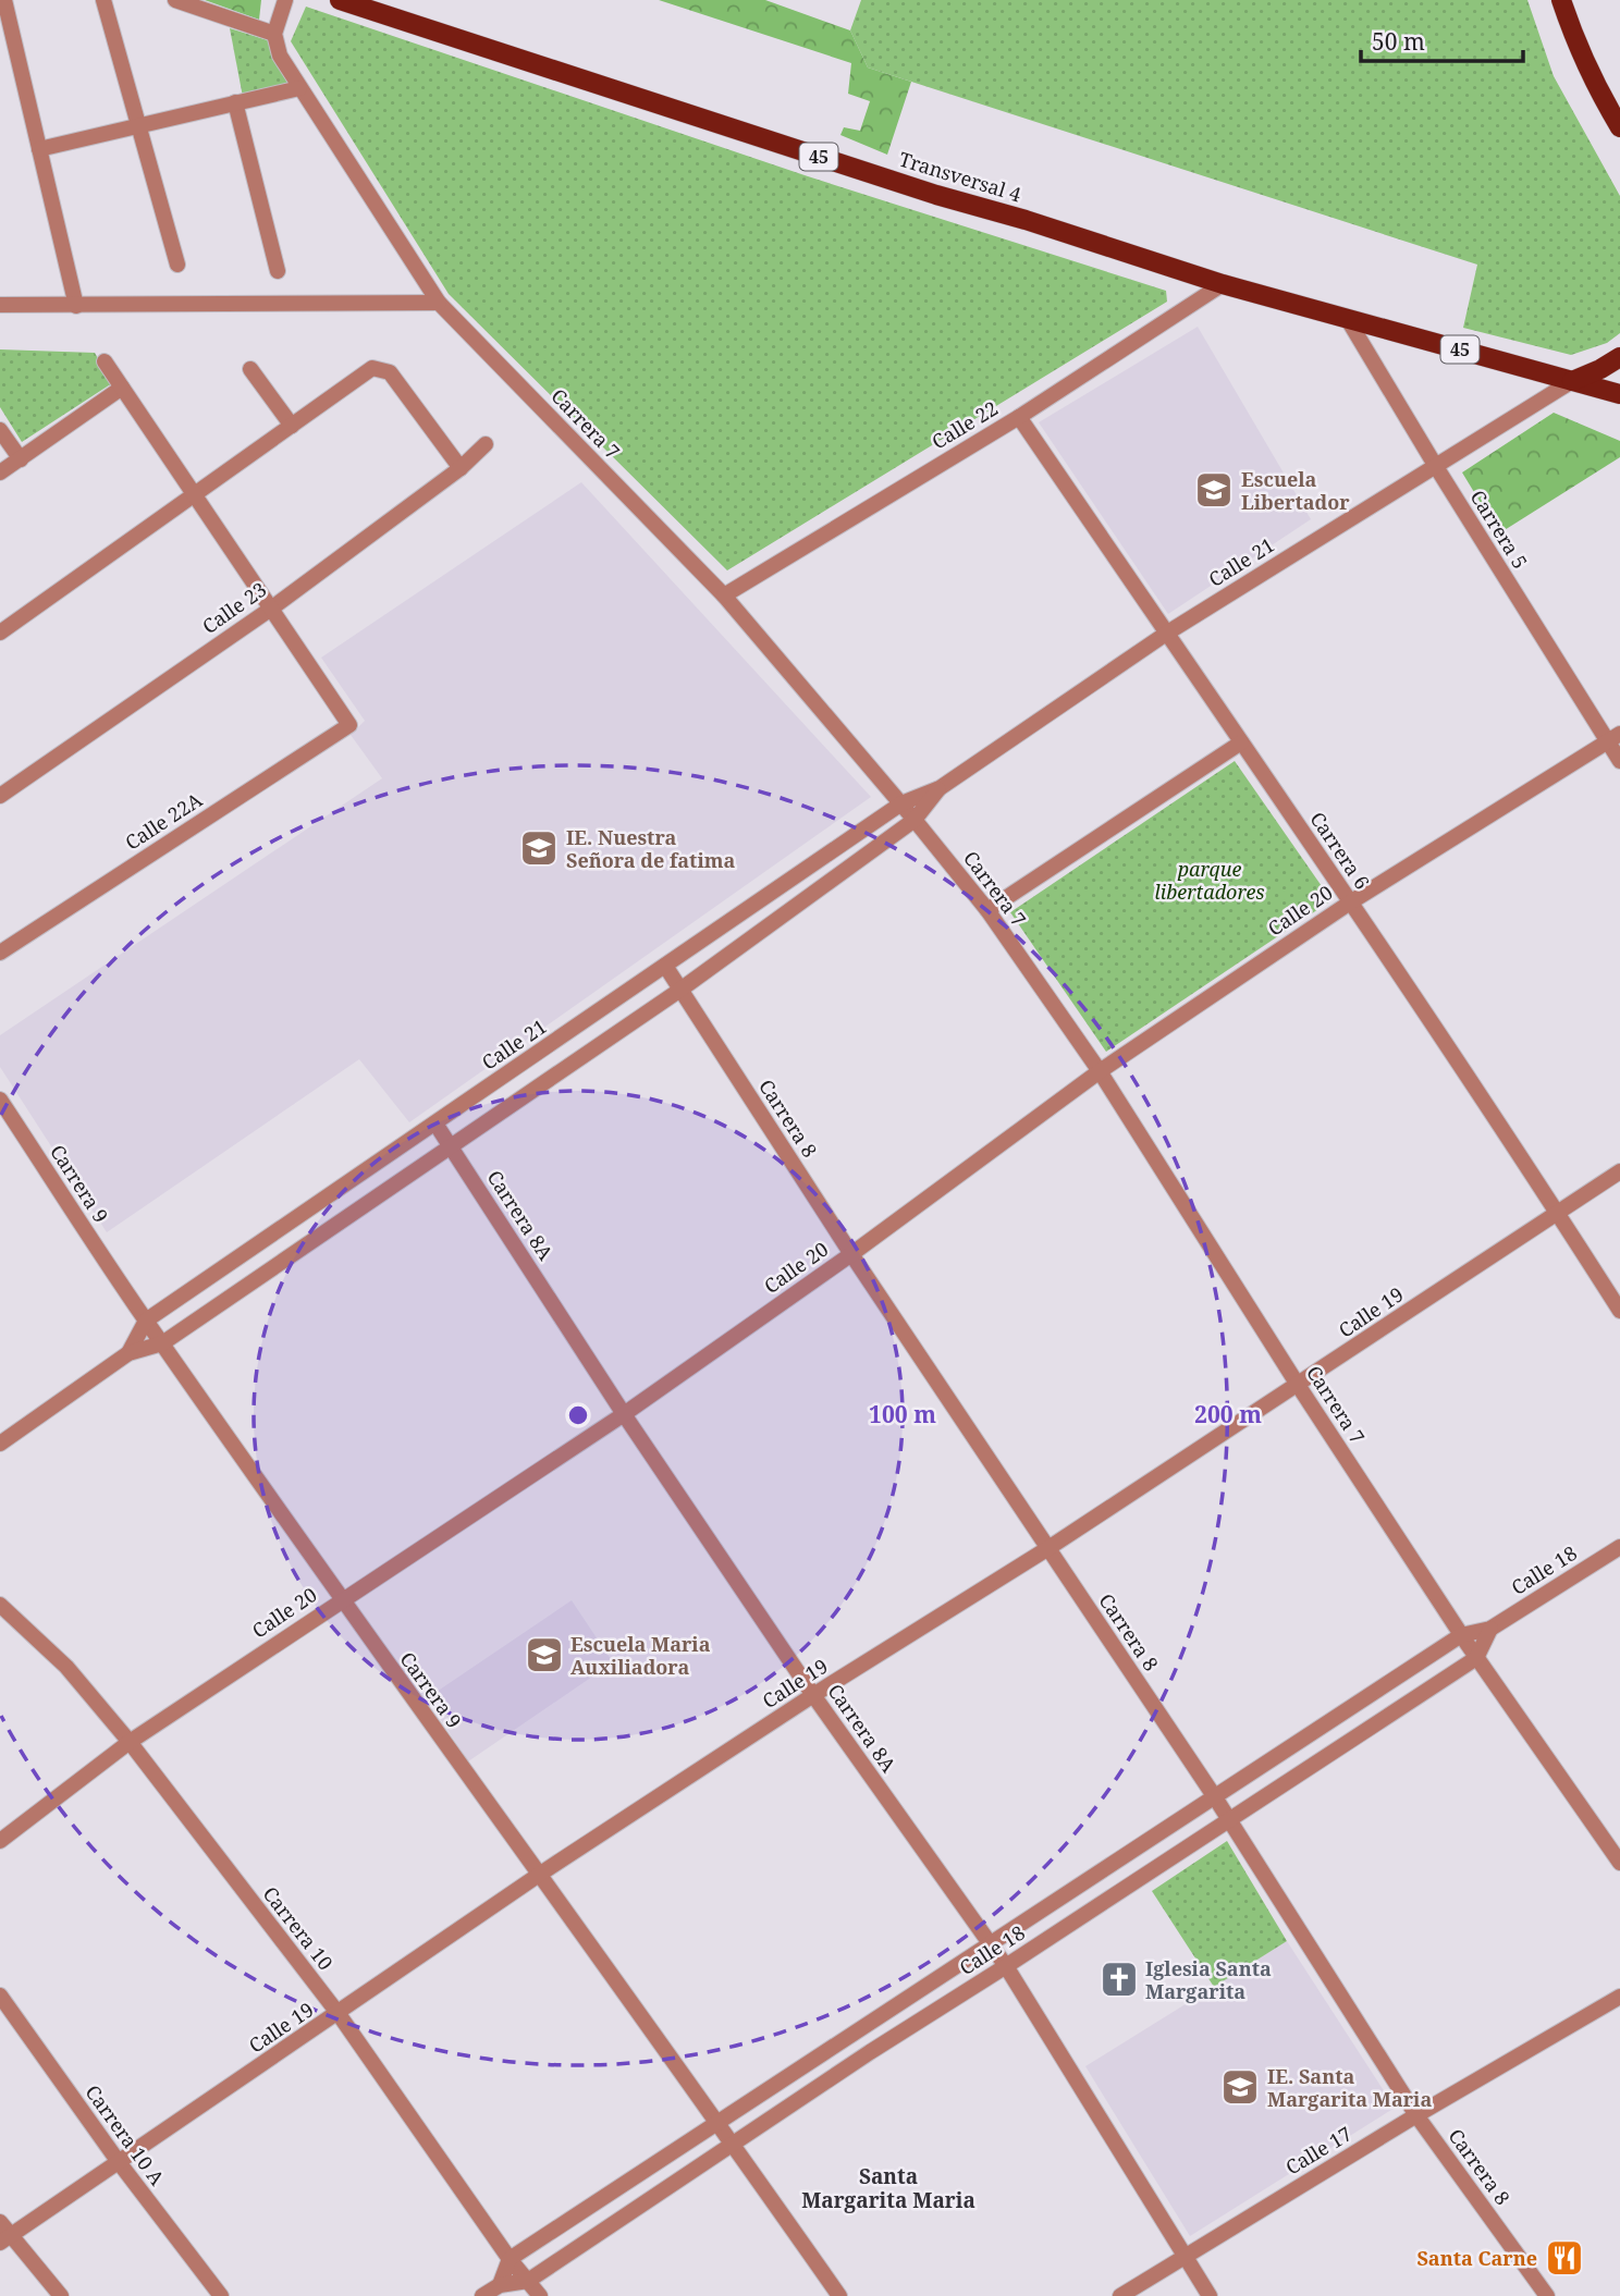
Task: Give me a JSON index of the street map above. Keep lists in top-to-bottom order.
{
  "streets": {
    "main road": ["45", "Transversal 4"],
    "street": [
      "Carrera 7",
      "Calle 22",
      "Carrera 5",
      "Calle 21",
      "Calle 23",
      "Calle 22A",
      "Carrera 6",
      "Calle 20",
      "Carrera 8",
      "Carrera 9",
      "Carrera 8A",
      "Calle 19",
      "Calle 18",
      "Carrera 10",
      "Carrera 10 A",
      "Calle 17"
    ]
  },
  "crossings": [
    ["45", "Transversal 4"],
    ["45", "Calle 21"],
    ["Transversal 4", "Calle 22"],
    ["Transversal 4", "Carrera 5"],
    ["Transversal 4", "Calle 21"],
    ["Carrera 7", "Calle 22"],
    ["Carrera 7", "Calle 21"],
    ["Carrera 7", "Calle 20"],
    ["Carrera 7", "Calle 19"],
    ["Carrera 7", "Calle 18"],
    ["Calle 22", "Carrera 6"],
    ["Carrera 5", "Calle 21"],
    ["Carrera 5", "Calle 20"],
    ["Calle 21", "Carrera 6"],
    ["Calle 21", "Carrera 8"],
    ["Calle 21", "Carrera 9"],
    ["Calle 21", "Carrera 8A"],
    ["Calle 23", "Calle 22A"],
    ["Carrera 6", "Calle 20"],
    ["Carrera 6", "Calle 19"],
    ["Calle 20", "Carrera 8"],
    ["Calle 20", "Carrera 9"],
    ["Calle 20", "Carrera 8A"],
    ["Calle 20", "Carrera 10"],
    ["Carrera 8", "Calle 19"],
    ["Carrera 8", "Calle 18"],
    ["Carrera 8", "Calle 17"],
    ["Carrera 9", "Calle 19"],
    ["Carrera 9", "Calle 18"],
    ["Carrera 8A", "Calle 19"],
    ["Carrera 8A", "Calle 18"],
    ["Carrera 8A", "Calle 17"],
    ["Calle 19", "Carrera 10"],
    ["Calle 19", "Carrera 10 A"],
    ["Calle 18", "Carrera 10"]
  ],
  "districts": ["Santa Margarita Maria"],
  "parks": ["parque libertadores"],
  "places": {
    "school or university": [
      "Escuela Libertador",
      "IE. Nuestra Señora de fatima",
      "Escuela Maria Auxiliadora",
      "IE. Santa Margarita Maria"
    ],
    "church": ["Iglesia Santa Margarita"],
    "restaurant": ["Santa Carne"]
  },
  "scale_bar": "50 m",
  "rings": ["100 m", "200 m"]
}
